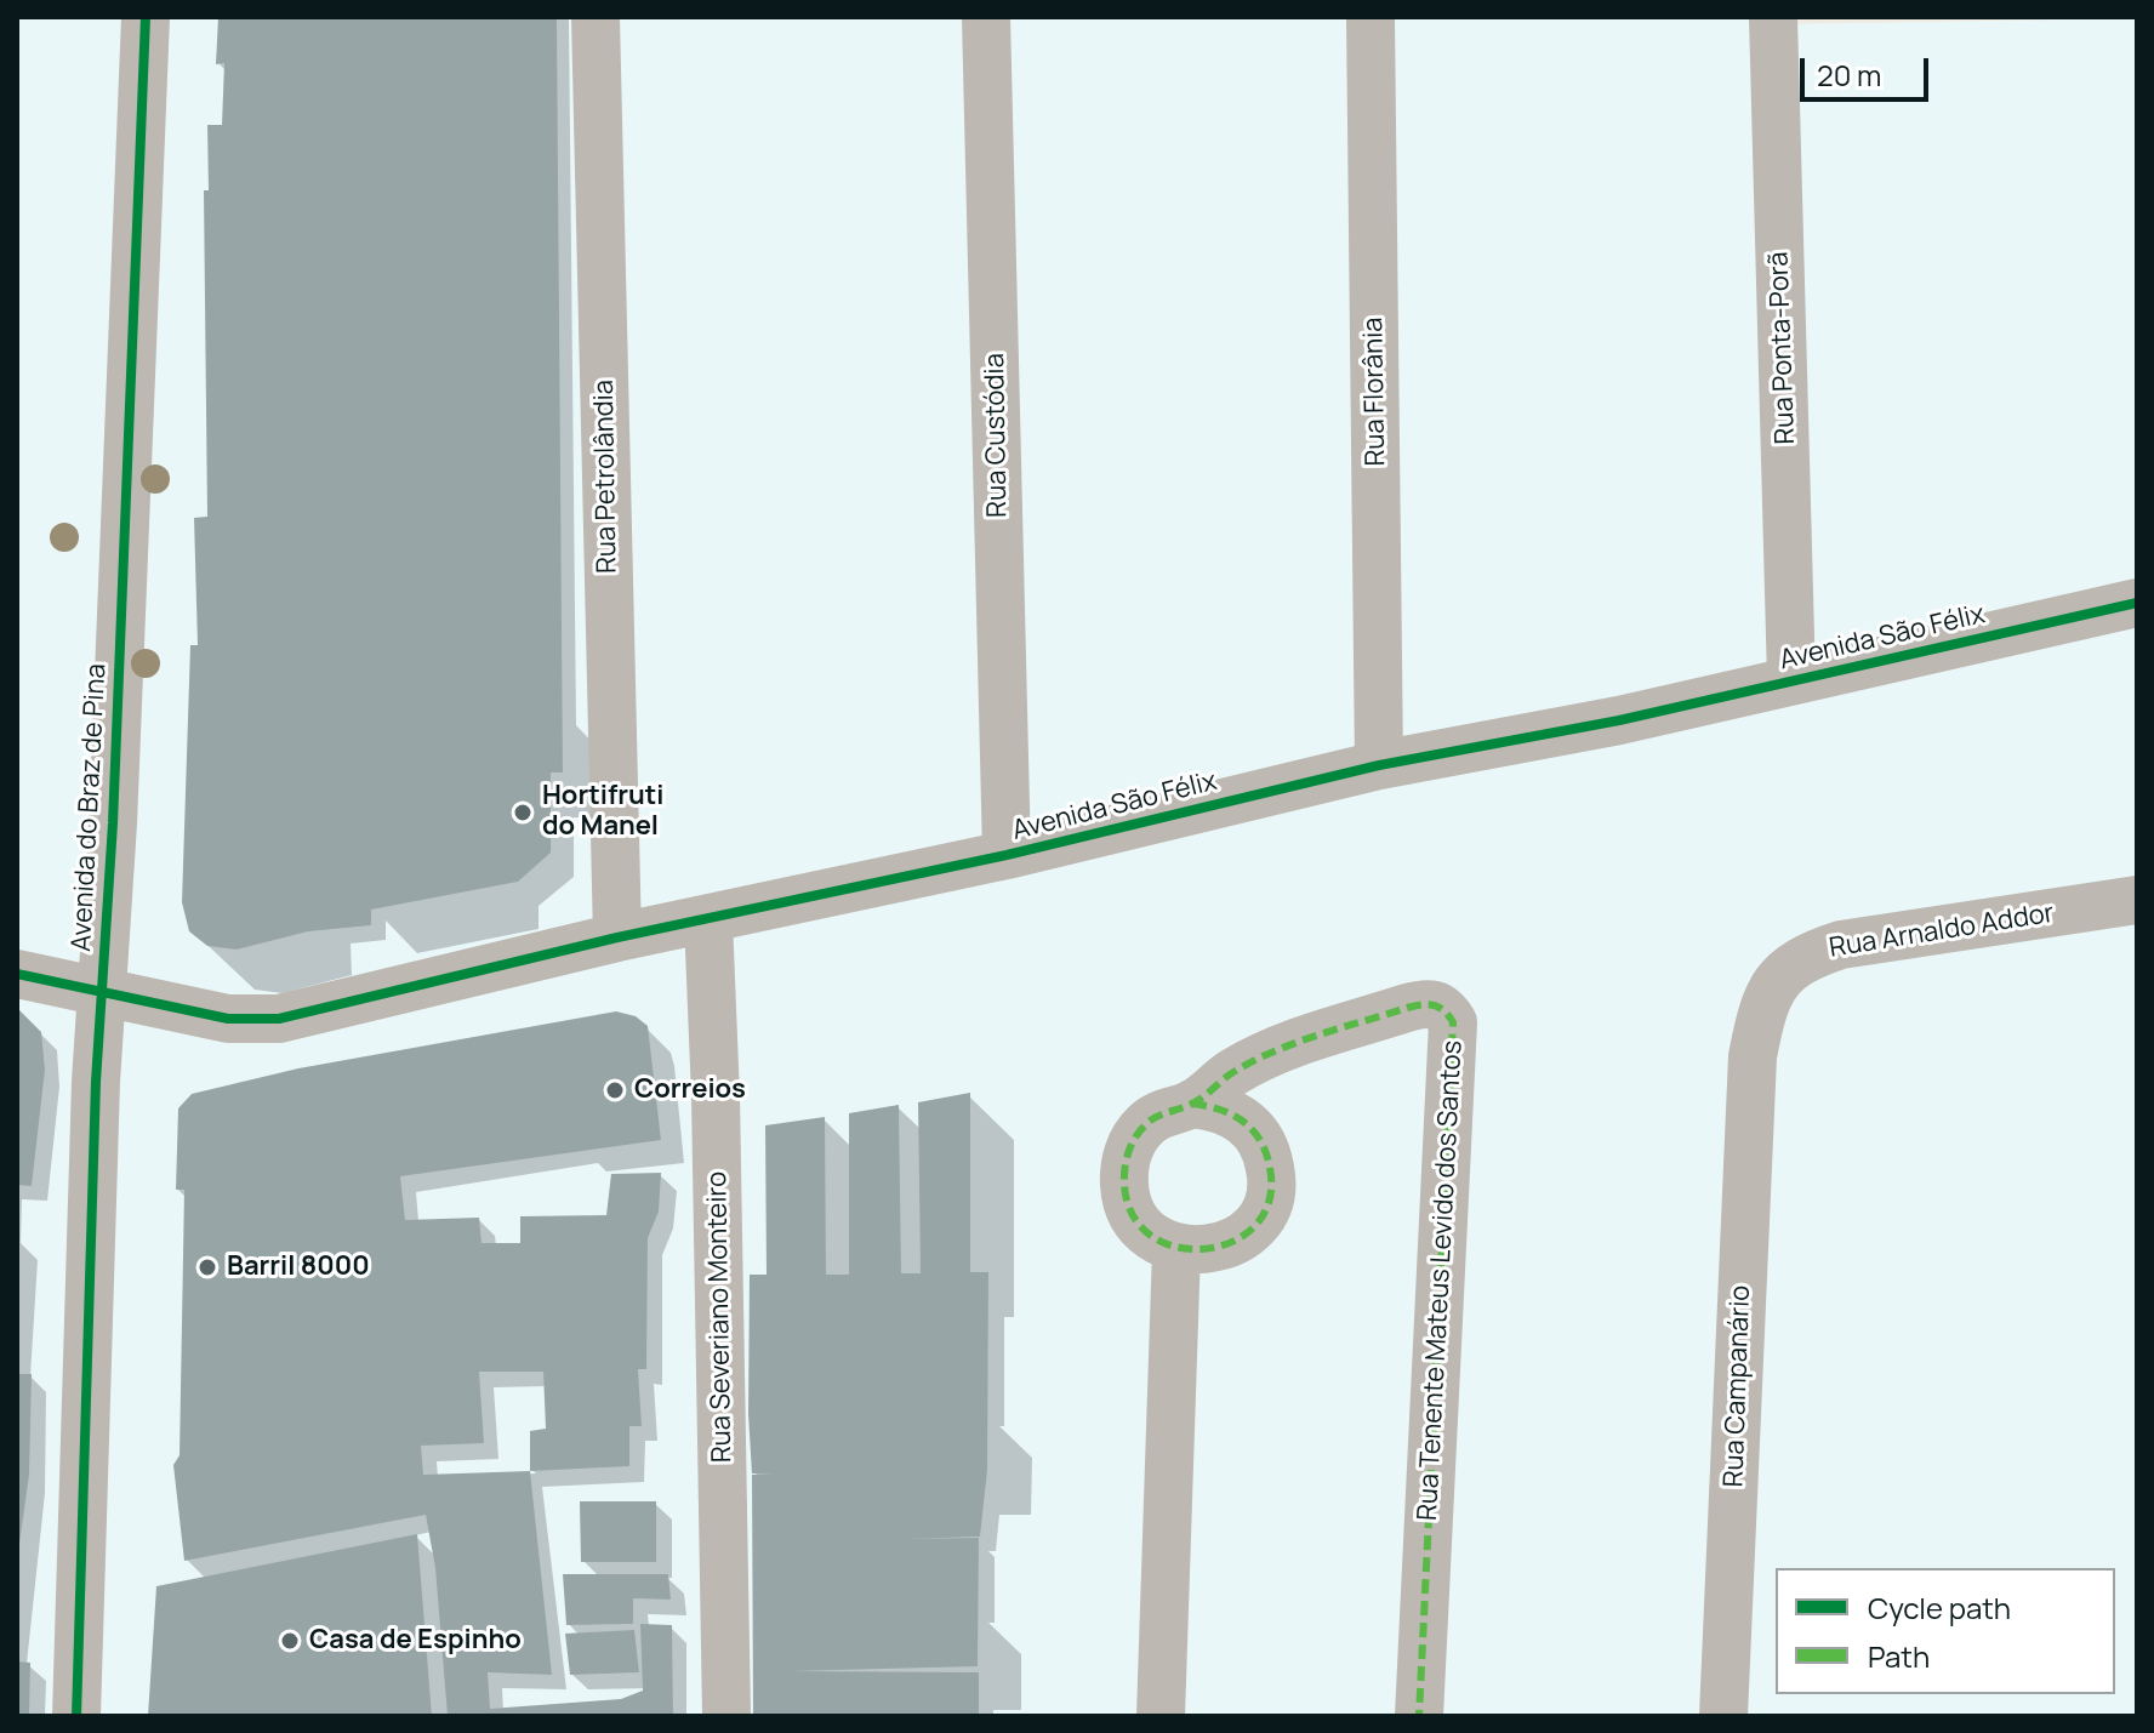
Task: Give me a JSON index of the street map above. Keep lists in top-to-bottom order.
{
  "streets": {
    "street": [
      "Rua Ponta-Porã",
      "Rua Florânia",
      "Rua Custódia",
      "Rua Petrolândia",
      "Avenida São Félix",
      "Avenida do Braz de Pina",
      "Rua Arnaldo Addor",
      "Rua Tenente Mateus Levido dos Santos",
      "Rua Severiano Monteiro",
      "Rua Campanário"
    ]
  },
  "crossings": [
    ["Rua Ponta-Porã", "Avenida São Félix"],
    ["Rua Florânia", "Avenida São Félix"],
    ["Rua Custódia", "Avenida São Félix"],
    ["Rua Petrolândia", "Avenida São Félix"],
    ["Avenida São Félix", "Avenida do Braz de Pina"],
    ["Avenida São Félix", "Rua Severiano Monteiro"],
    ["Rua Arnaldo Addor", "Rua Campanário"]
  ],
  "places": [
    "Hortifruti do Manel",
    "Correios",
    "Barril 8000",
    "Casa de Espinho"
  ],
  "legend": ["Cycle path", "Path"],
  "scale_bar": "20 m"
}
